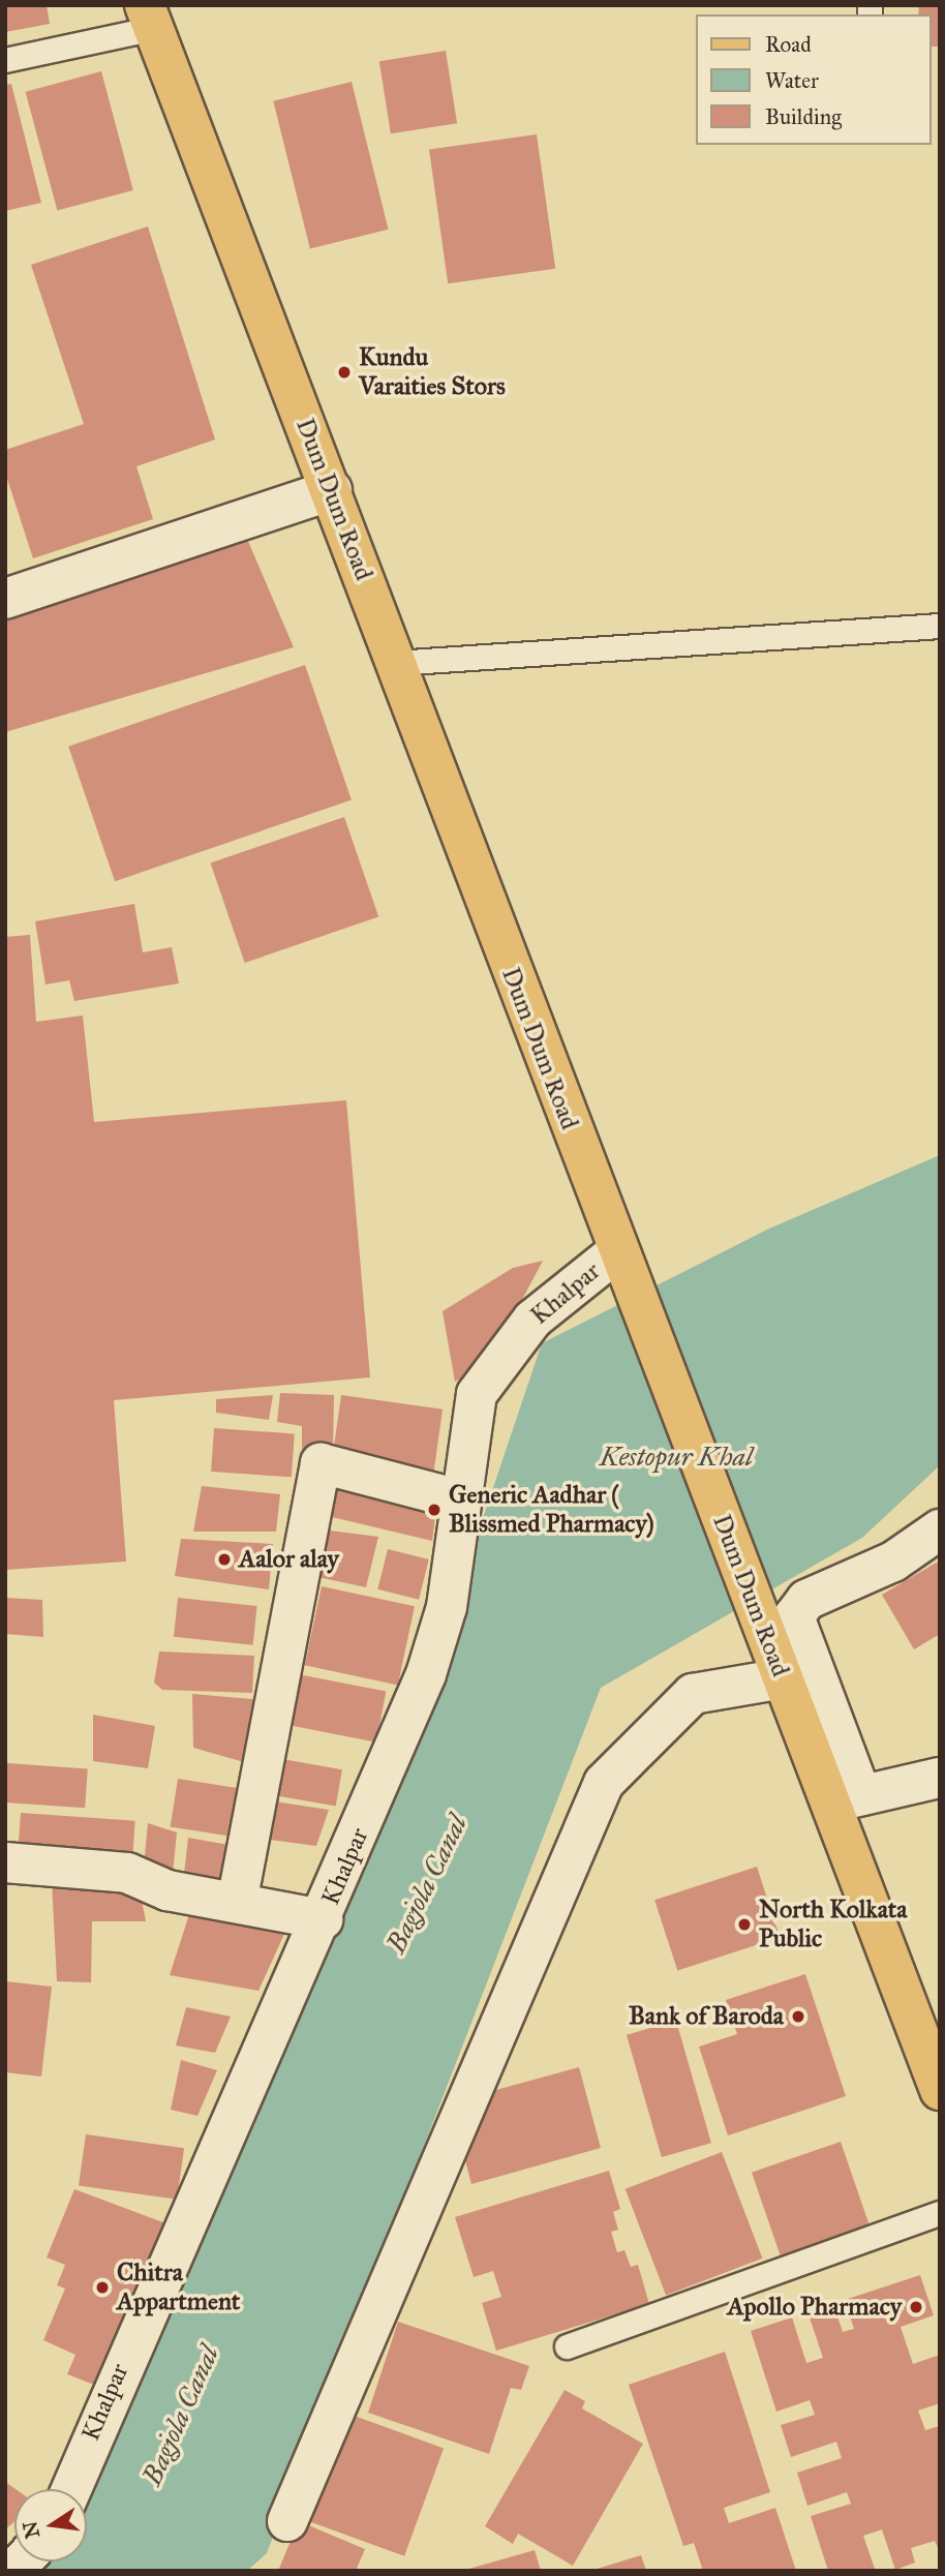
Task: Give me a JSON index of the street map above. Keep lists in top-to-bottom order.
{
  "streets": {
    "main road": ["Dum Dum Road"],
    "street": ["Khalpar"]
  },
  "crossings": [
    ["Dum Dum Road", "Khalpar"]
  ],
  "water": ["Kestopur Khal", "Bagjola Canal"],
  "places": [
    "Kundu Varaities Stors",
    "Generic Aadhar ( Blissmed Pharmacy)",
    "Aalor alay",
    "North Kolkata Public",
    "Bank of Baroda",
    "Chitra Appartment",
    "Apollo Pharmacy"
  ],
  "legend": ["Road", "Water", "Building"],
  "north": "left"
}
